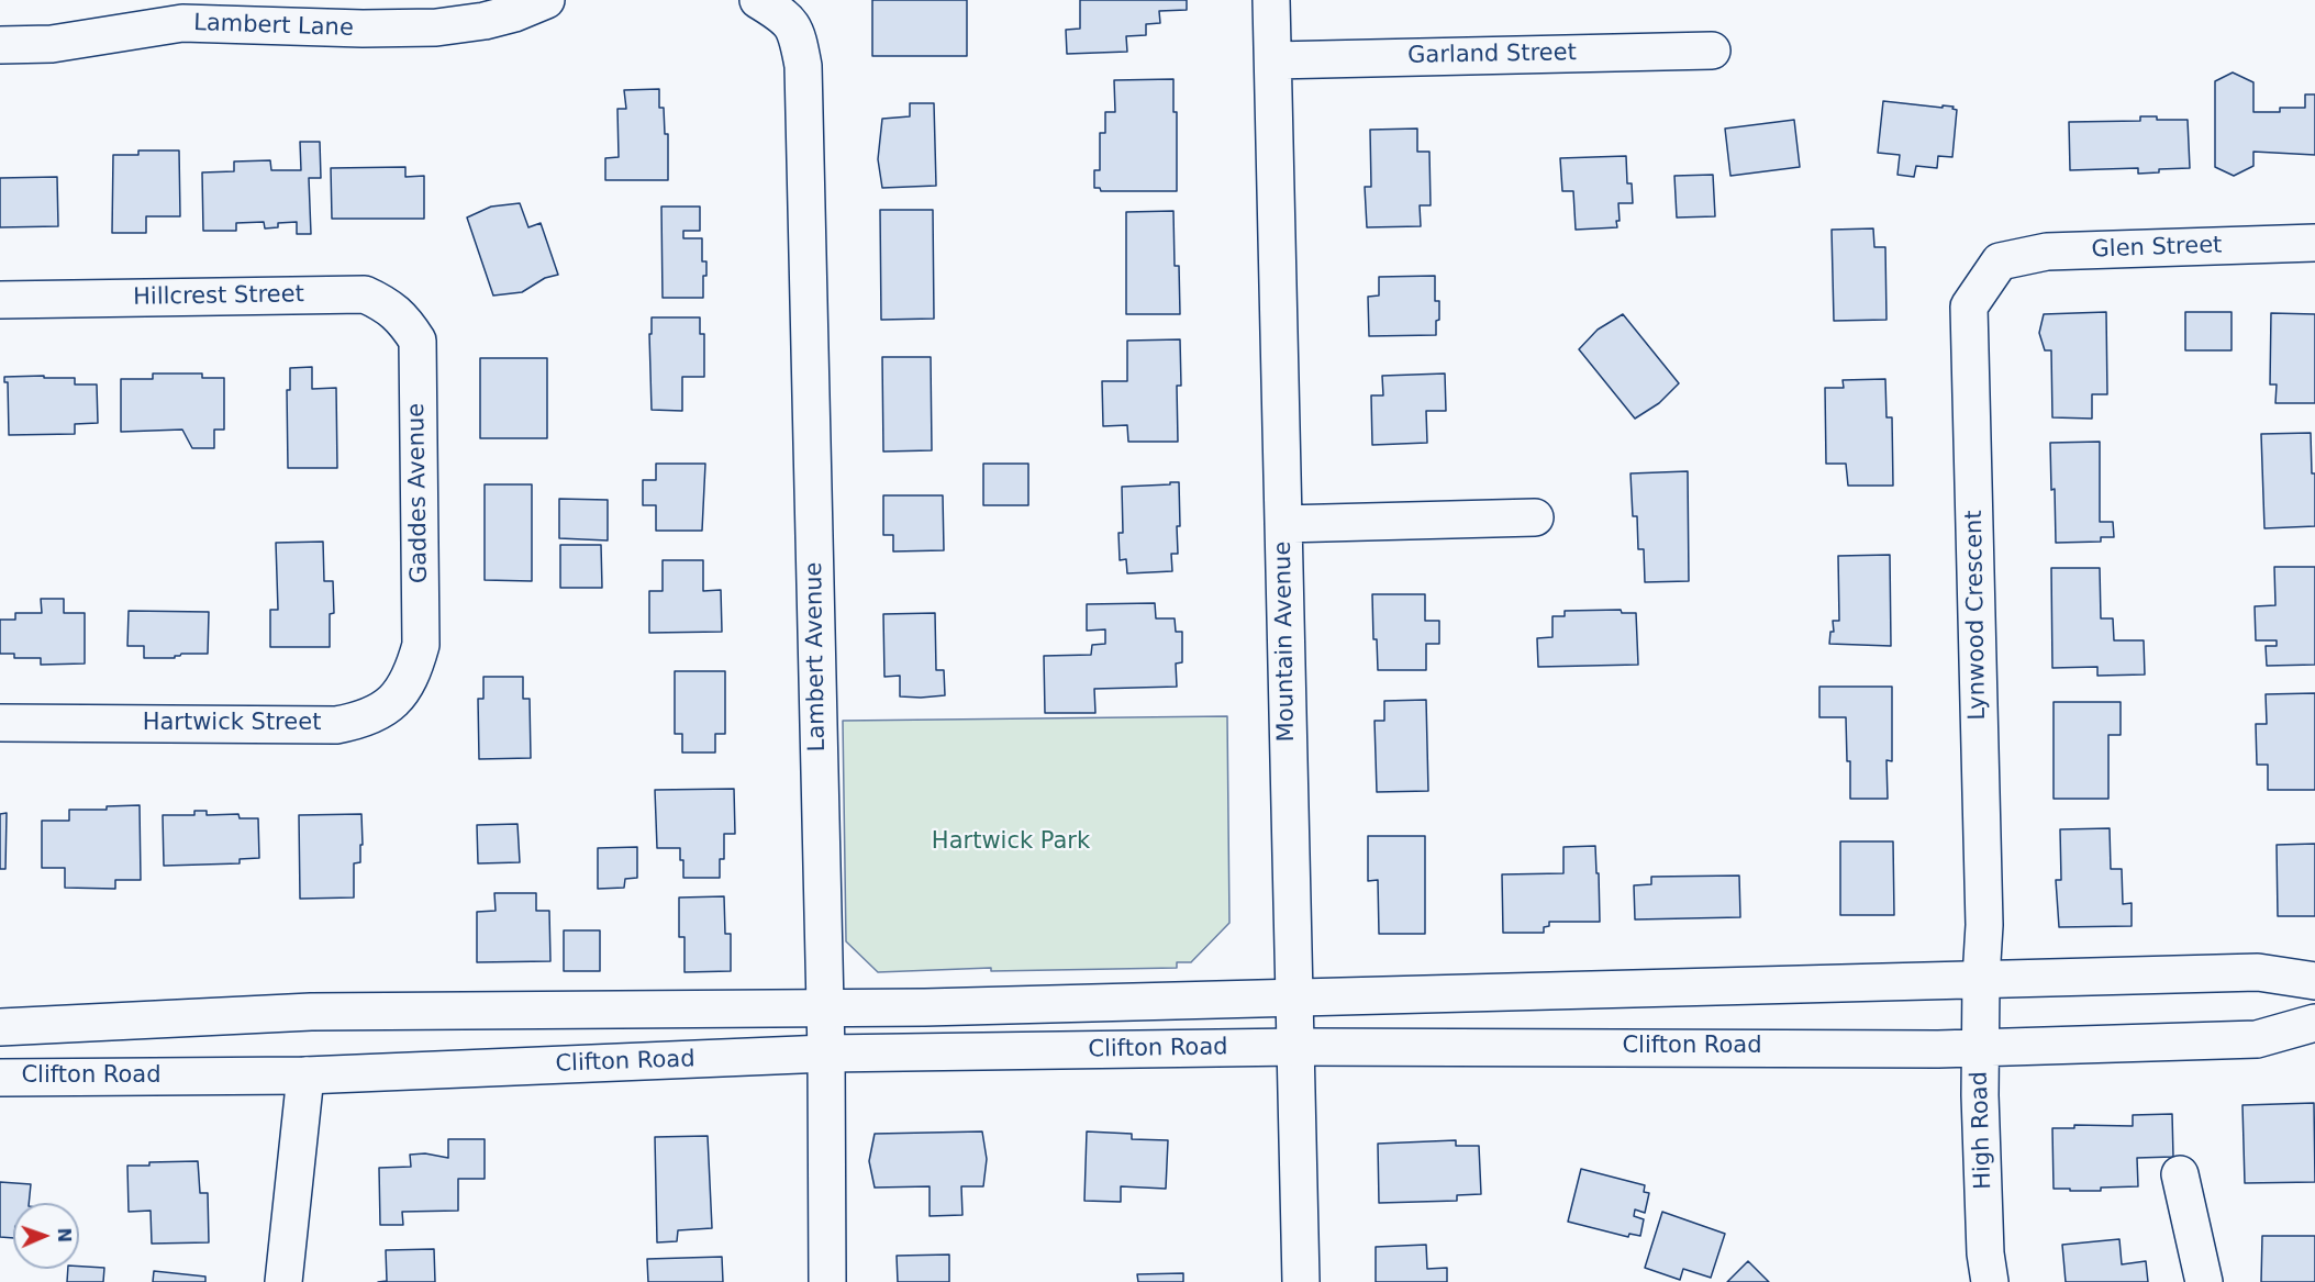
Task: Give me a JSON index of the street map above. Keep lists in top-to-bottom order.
{
  "streets": {
    "street": [
      "Lambert Lane",
      "Garland Street",
      "Glen Street",
      "Hillcrest Street",
      "Gaddes Avenue",
      "Lynwood Crescent",
      "Mountain Avenue",
      "Lambert Avenue",
      "Hartwick Street",
      "Clifton Road",
      "High Road"
    ]
  },
  "crossings": [
    ["Garland Street", "Mountain Avenue"],
    ["Glen Street", "Lynwood Crescent"],
    ["Hillcrest Street", "Gaddes Avenue"],
    ["Gaddes Avenue", "Hartwick Street"],
    ["Lynwood Crescent", "Clifton Road"],
    ["Lynwood Crescent", "High Road"],
    ["Mountain Avenue", "Clifton Road"],
    ["Lambert Avenue", "Clifton Road"],
    ["Clifton Road", "High Road"]
  ],
  "parks": ["Hartwick Park"],
  "north": "right"
}
